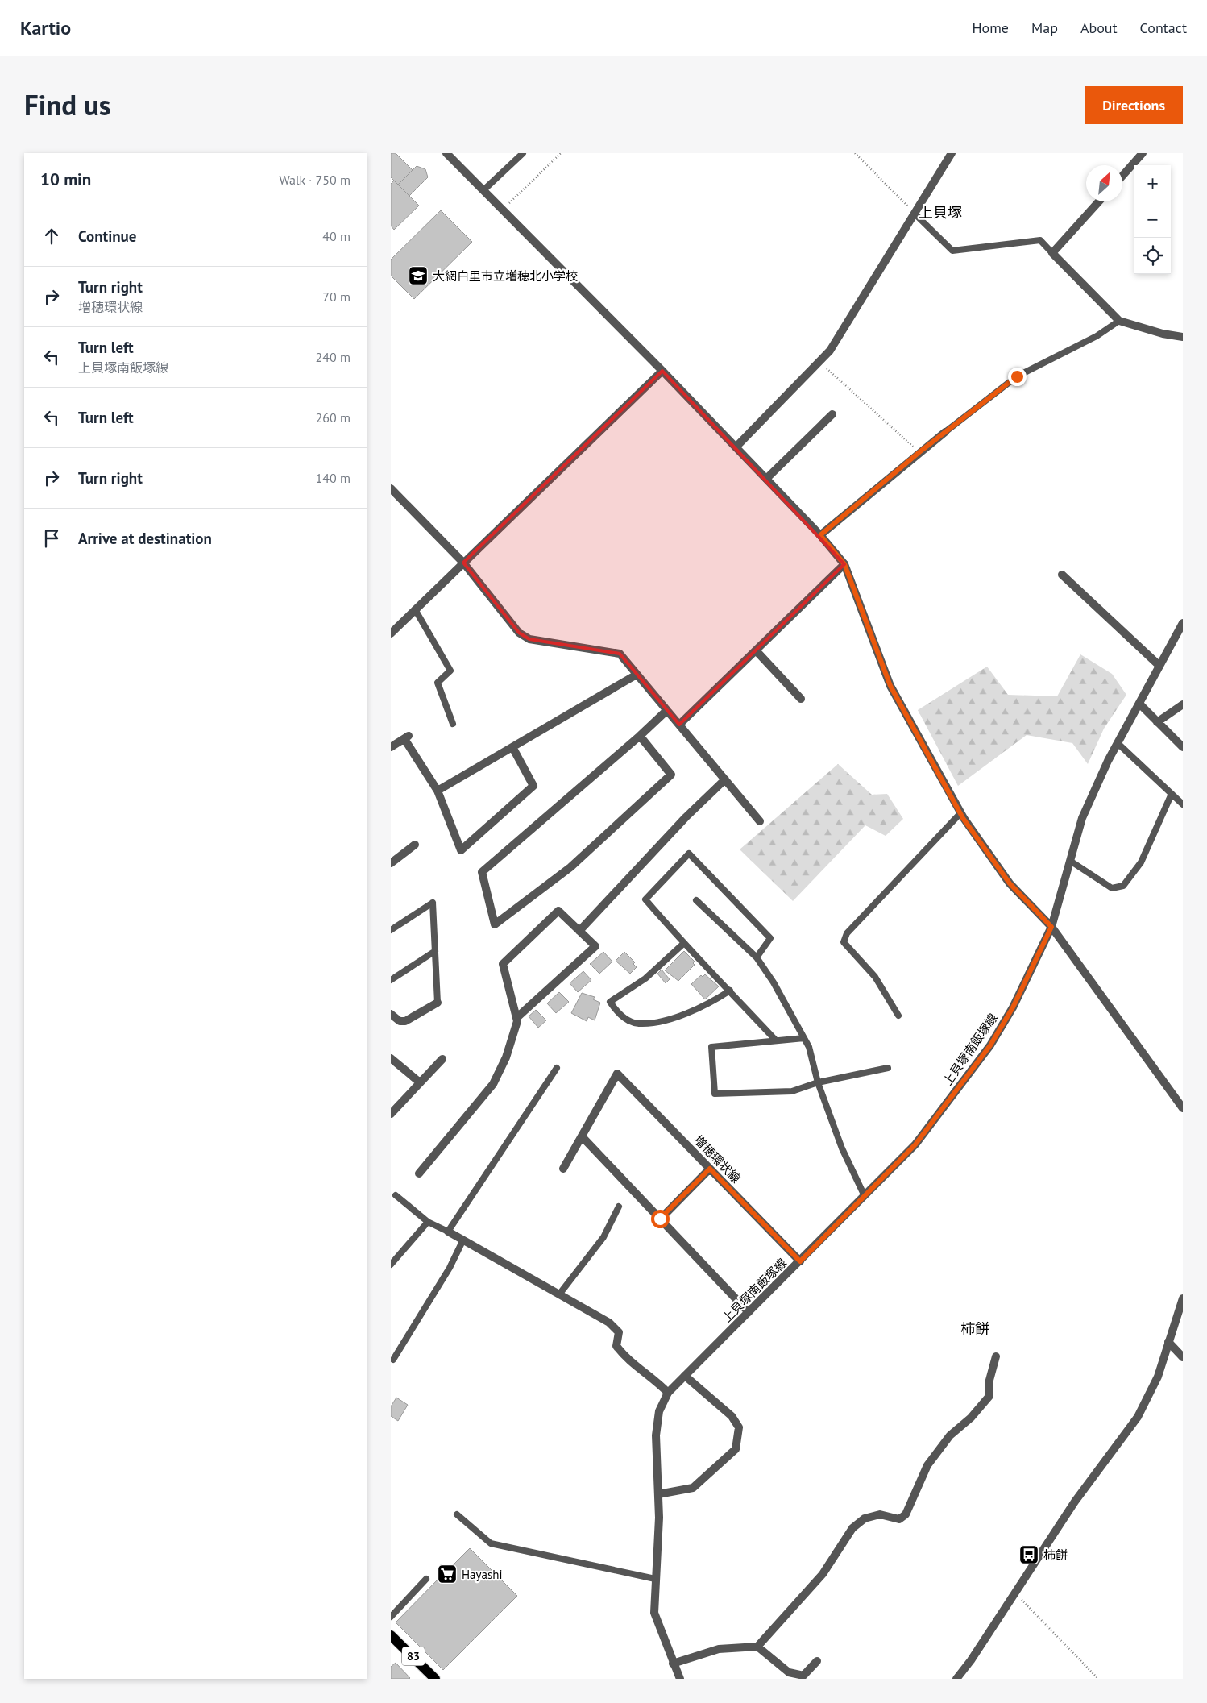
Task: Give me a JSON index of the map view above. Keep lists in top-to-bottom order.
{
  "streets": {
    "main road": ["83"],
    "street": ["上貝塚南飯塚線", "増穂環状線"]
  },
  "crossings": [
    ["上貝塚南飯塚線", "増穂環状線"]
  ],
  "districts": ["上貝塚", "柿餅"],
  "places": {
    "school or university": ["大網白里市立増穂北小学校"],
    "bus stop": ["柿餅"],
    "supermarket": ["Hayashi"]
  },
  "north": "top right",
  "page": {
    "header": "Kartio",
    "nav": [
      "Home",
      "Map",
      "About",
      "Contact"
    ],
    "title": "Find us",
    "buttons": "Directions",
    "heading": ["10 min", "Walk · 750 m"],
    "map_buttons": ["+", "−"],
    "list": [
      ["Continue", "40 m"],
      ["Turn right", "増穂環状線", "70 m"],
      ["Turn left", "上貝塚南飯塚線", "240 m"],
      ["Turn left", "260 m"],
      ["Turn right", "140 m"],
      "Arrive at destination"
    ]
  }
}
